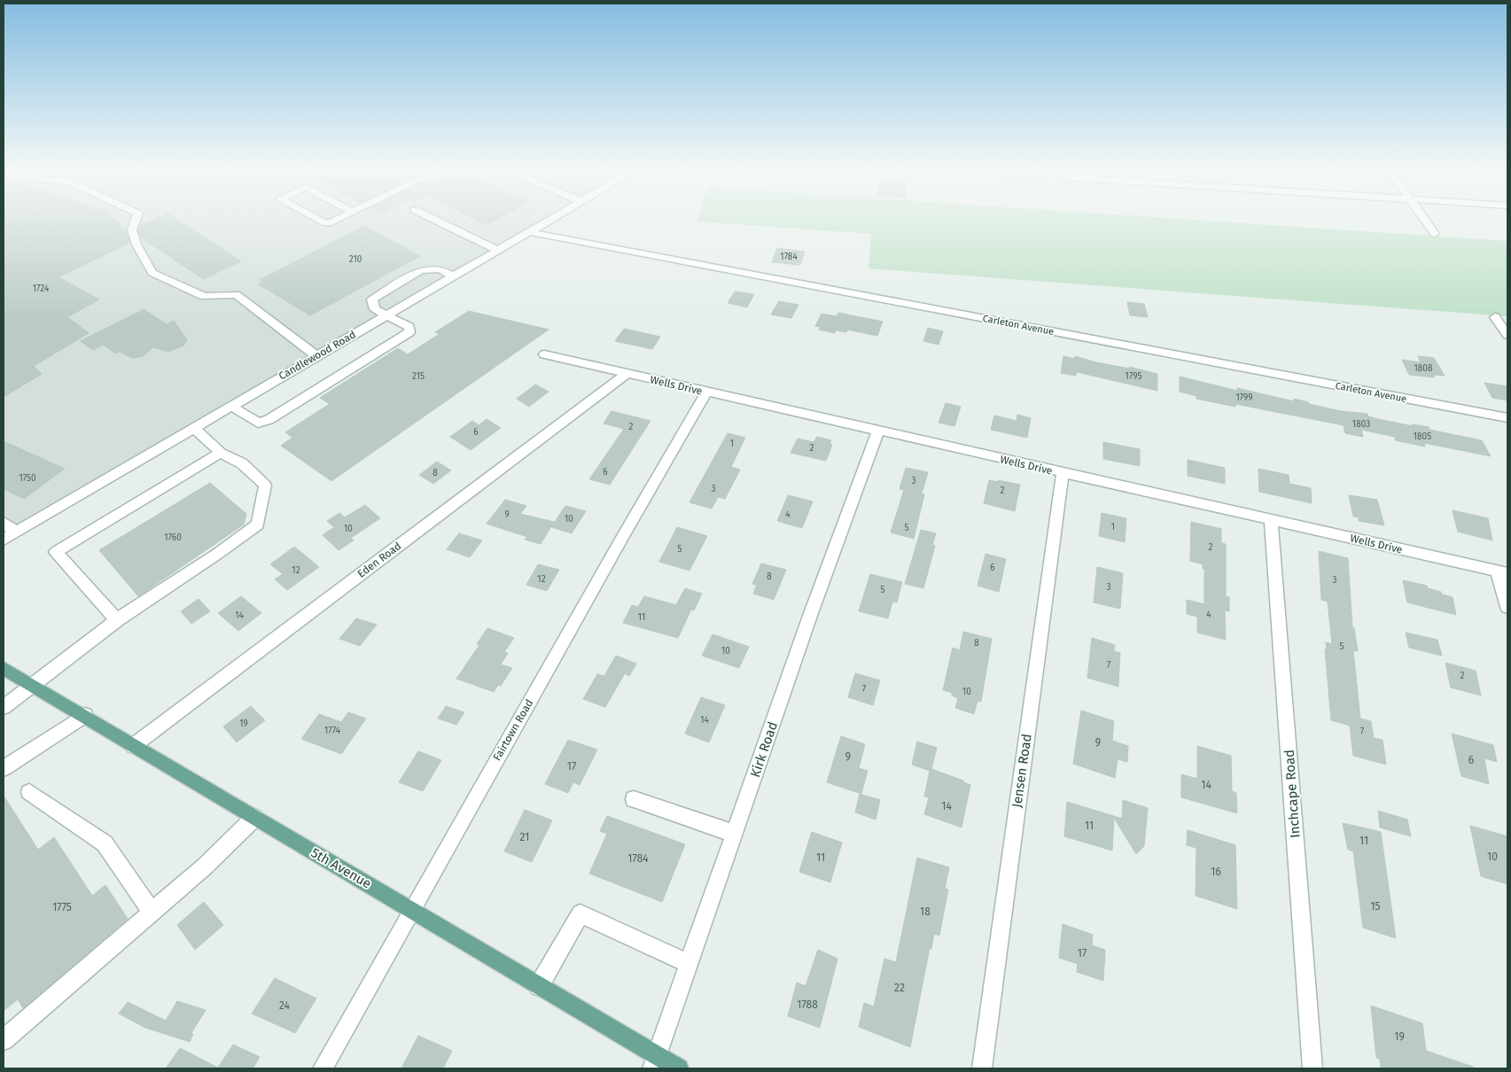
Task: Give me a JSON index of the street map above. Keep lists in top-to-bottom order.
{
  "streets": {
    "main road": ["5th Avenue"],
    "street": [
      "Carleton Avenue",
      "Candlewood Road",
      "Wells Drive",
      "Eden Road",
      "Fairtown Road",
      "Kirk Road",
      "Jensen Road",
      "Inchcape Road"
    ]
  },
  "crossings": [
    ["Carleton Avenue", "Candlewood Road"],
    ["Wells Drive", "Eden Road"],
    ["Wells Drive", "Fairtown Road"],
    ["Wells Drive", "Kirk Road"],
    ["Wells Drive", "Jensen Road"],
    ["Wells Drive", "Inchcape Road"],
    ["Eden Road", "5th Avenue"],
    ["Fairtown Road", "5th Avenue"],
    ["Kirk Road", "5th Avenue"]
  ],
  "house_numbers": [
    "1784",
    "210",
    "1724",
    "1808",
    "215",
    "1795",
    "1799",
    "1803",
    "2",
    "6",
    "1805",
    "1",
    "2",
    "6",
    "8",
    "1750",
    "3",
    "3",
    "2",
    "9",
    "4",
    "10",
    "1",
    "5",
    "10",
    "1760",
    "2",
    "5",
    "6",
    "12",
    "8",
    "12",
    "3",
    "3",
    "5",
    "4",
    "14",
    "11",
    "8",
    "5",
    "10",
    "7",
    "2",
    "7",
    "10",
    "14",
    "19",
    "1774",
    "7",
    "9",
    "9",
    "6",
    "17",
    "14",
    "14",
    "11",
    "21",
    "11",
    "10",
    "11",
    "1784",
    "16",
    "15",
    "1775",
    "18",
    "17",
    "22",
    "1788",
    "24",
    "19"
  ]
}
